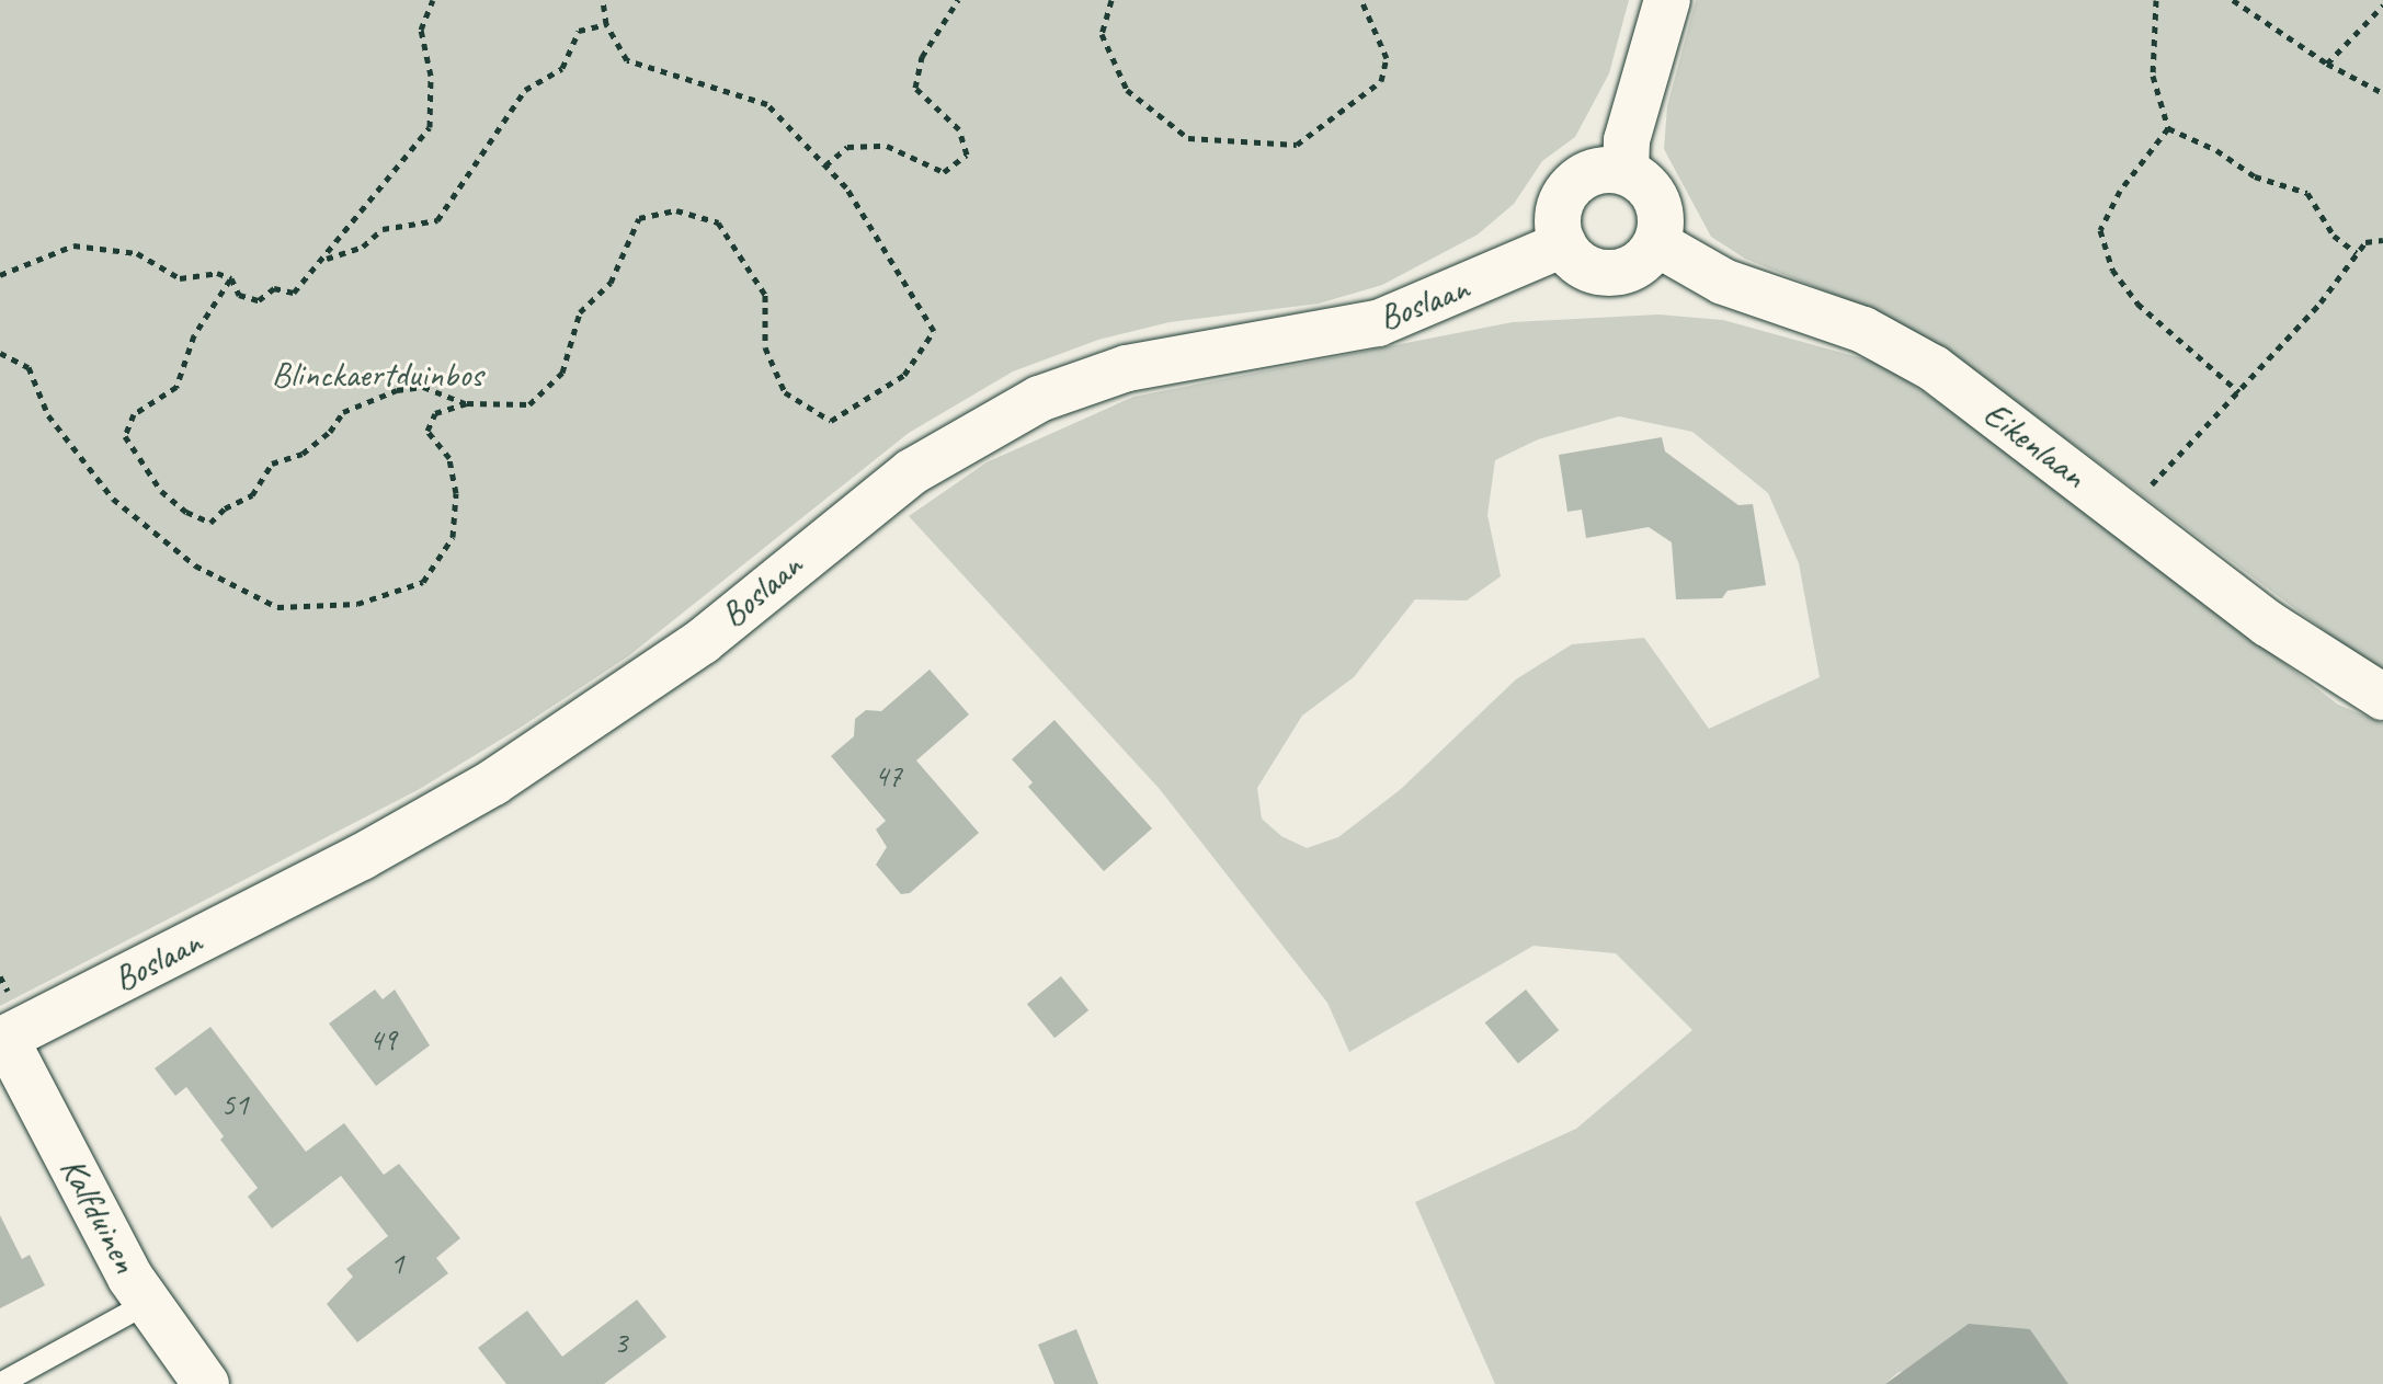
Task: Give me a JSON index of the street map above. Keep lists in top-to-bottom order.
{
  "streets": {
    "street": ["Boslaan", "Eikenlaan", "Kalfduinen"]
  },
  "crossings": [
    ["Boslaan", "Eikenlaan"],
    ["Boslaan", "Kalfduinen"]
  ],
  "parks": ["Blinckaertduinbos"],
  "house_numbers": [
    "47",
    "49",
    "51",
    "1",
    "3"
  ]
}
